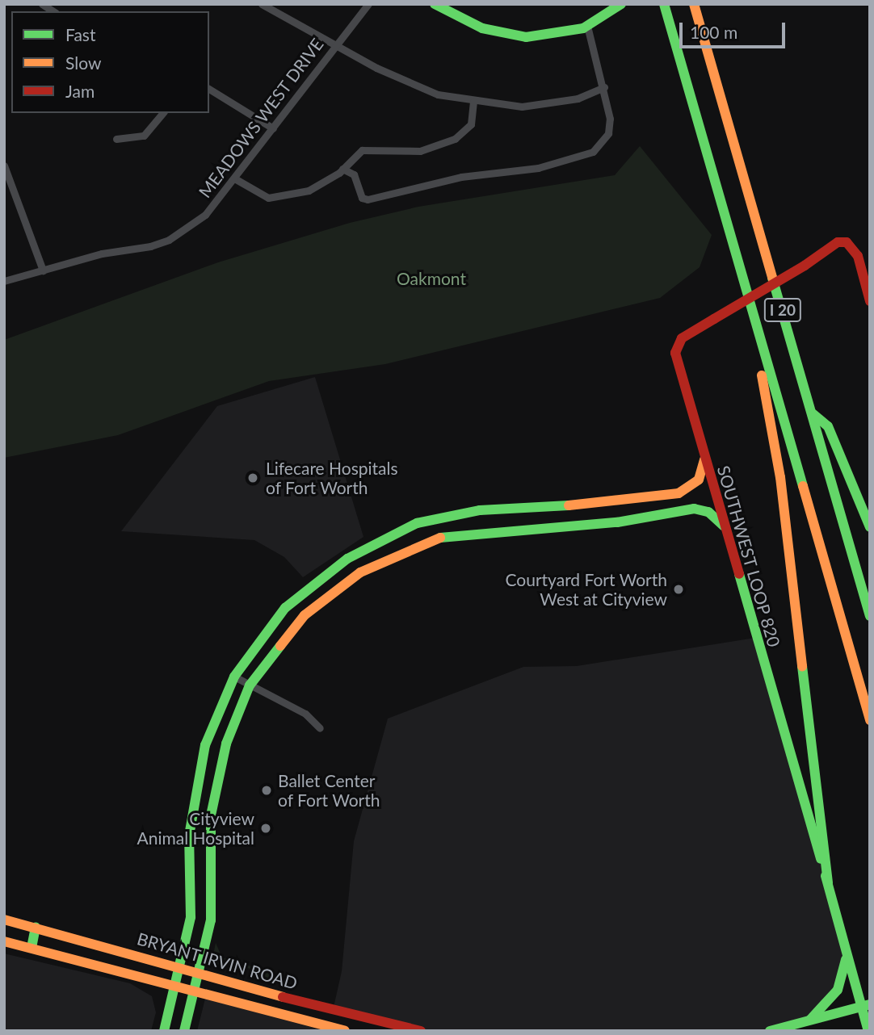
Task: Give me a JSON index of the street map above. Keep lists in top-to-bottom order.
{
  "streets": {
    "main road": ["I 20", "SOUTHWEST LOOP 820", "BRYANT IRVIN ROAD"],
    "street": ["MEADOWS WEST DRIVE"]
  },
  "parks": ["Oakmont"],
  "places": [
    "Lifecare Hospitals of Fort Worth",
    "Courtyard Fort Worth West at Cityview",
    "Ballet Center of Fort Worth",
    "Cityview Animal Hospital"
  ],
  "legend": ["Fast", "Slow", "Jam"],
  "scale_bar": "100 m"
}
